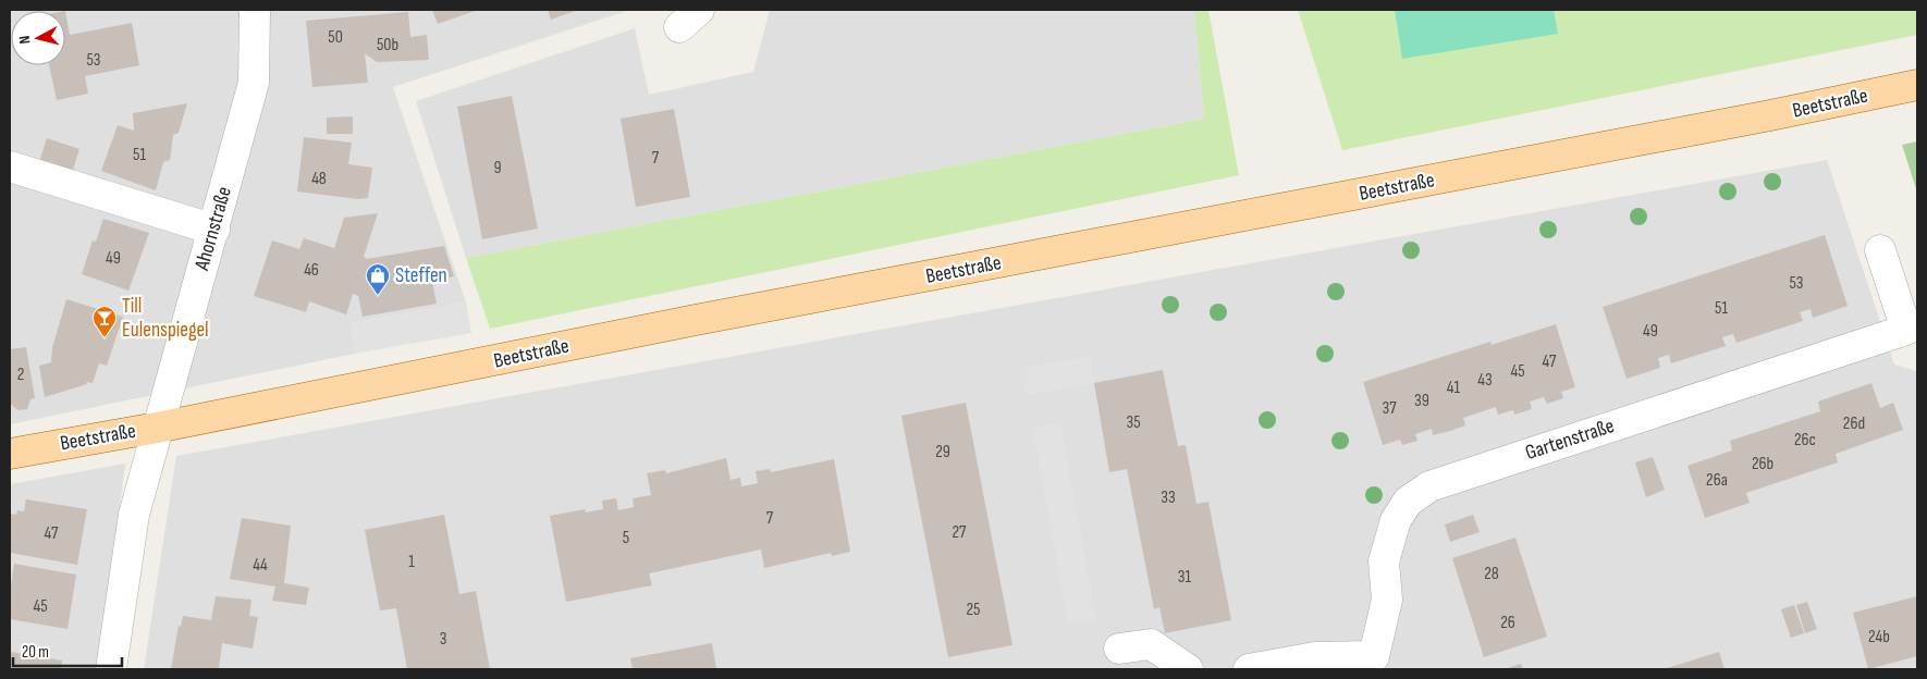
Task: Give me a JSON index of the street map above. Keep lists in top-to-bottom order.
{
  "streets": {
    "main road": ["Beetstraße"],
    "street": ["Ahornstraße", "Gartenstraße"]
  },
  "crossings": [
    ["Beetstraße", "Ahornstraße"]
  ],
  "places": {
    "shop": ["Steffen"],
    "bar": ["Till Eulenspiegel"]
  },
  "house_numbers": [
    "50",
    "50b",
    "53",
    "51",
    "7",
    "9",
    "48",
    "49",
    "46",
    "53",
    "51",
    "49",
    "47",
    "45",
    "2",
    "43",
    "41",
    "39",
    "37",
    "35",
    "26d",
    "26c",
    "29",
    "26b",
    "26a",
    "33",
    "7",
    "27",
    "47",
    "5",
    "1",
    "44",
    "28",
    "31",
    "45",
    "25",
    "26",
    "24b",
    "3"
  ],
  "scale_bar": "20 m",
  "north": "left"
}
